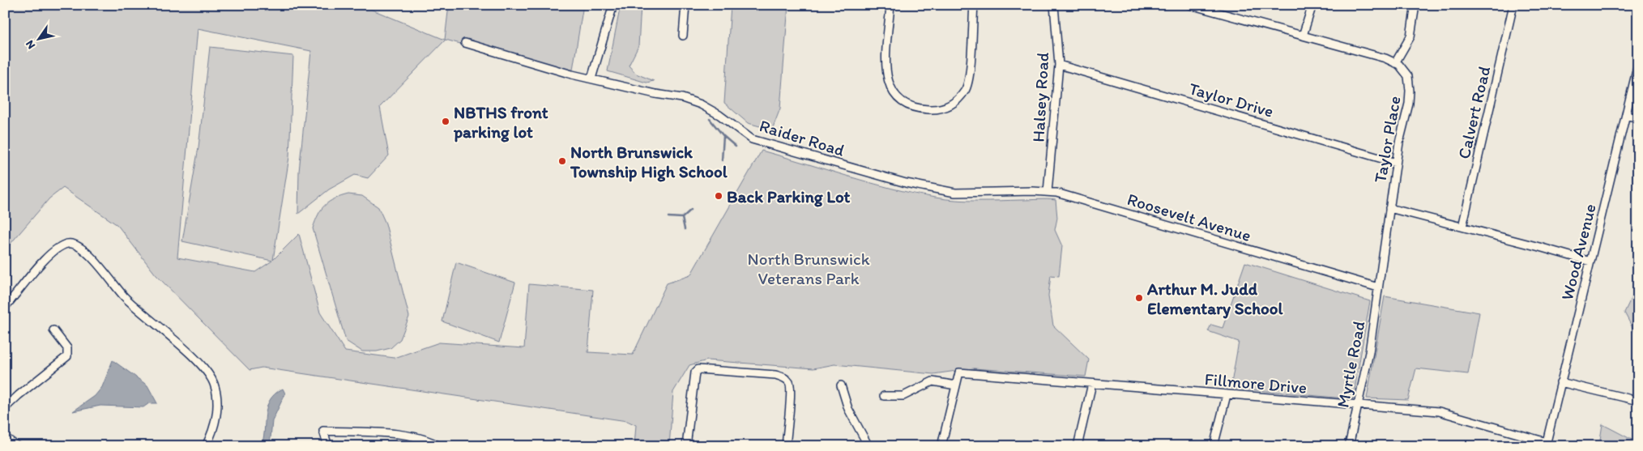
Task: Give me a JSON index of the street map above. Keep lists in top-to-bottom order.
{
  "streets": {
    "street": [
      "Halsey Road",
      "Taylor Drive",
      "Calvert Road",
      "Raider Road",
      "Taylor Place",
      "Roosevelt Avenue",
      "Wood Avenue",
      "Myrtle Road",
      "Fillmore Drive"
    ]
  },
  "crossings": [
    ["Halsey Road", "Taylor Drive"],
    ["Halsey Road", "Roosevelt Avenue"],
    ["Taylor Drive", "Taylor Place"],
    ["Raider Road", "Roosevelt Avenue"],
    ["Taylor Place", "Roosevelt Avenue"],
    ["Taylor Place", "Myrtle Road"],
    ["Roosevelt Avenue", "Myrtle Road"],
    ["Wood Avenue", "Fillmore Drive"],
    ["Myrtle Road", "Fillmore Drive"]
  ],
  "parks": ["North Brunswick Veterans Park"],
  "places": [
    "NBTHS front parking lot",
    "North Brunswick Township High School",
    "Back Parking Lot",
    "Arthur M. Judd Elementary School"
  ],
  "north": "bottom left"
}
